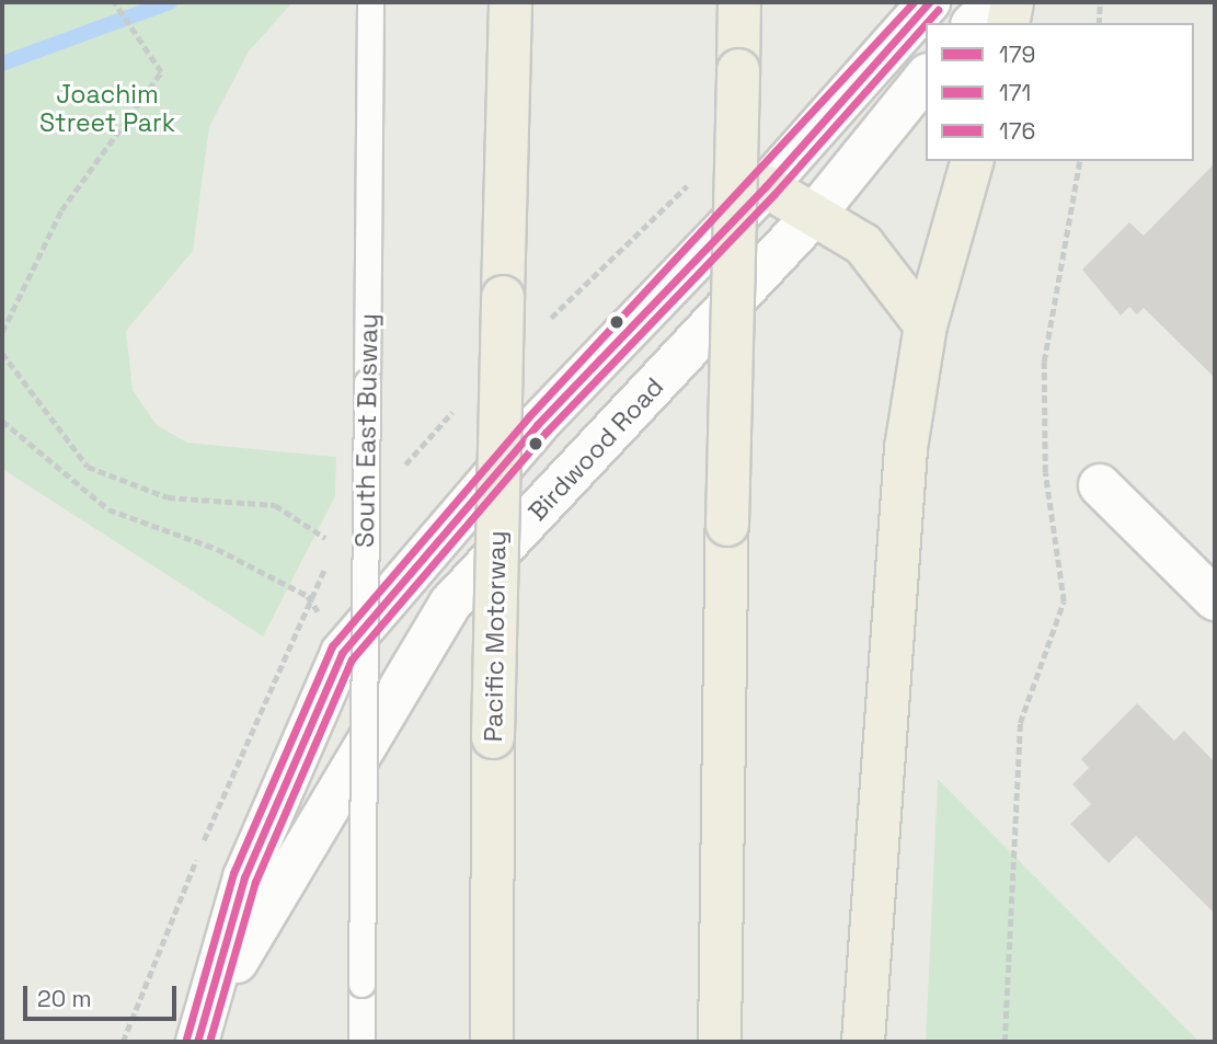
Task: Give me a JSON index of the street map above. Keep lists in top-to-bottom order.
{
  "streets": {
    "highway": ["Pacific Motorway"],
    "main road": ["Birdwood Road"],
    "lane": ["South East Busway"]
  },
  "parks": ["Joachim Street Park"],
  "lines": ["transit line 179", "transit line 176", "transit line 171"],
  "legend": ["179", "171", "176"],
  "scale_bar": "20 m"
}
